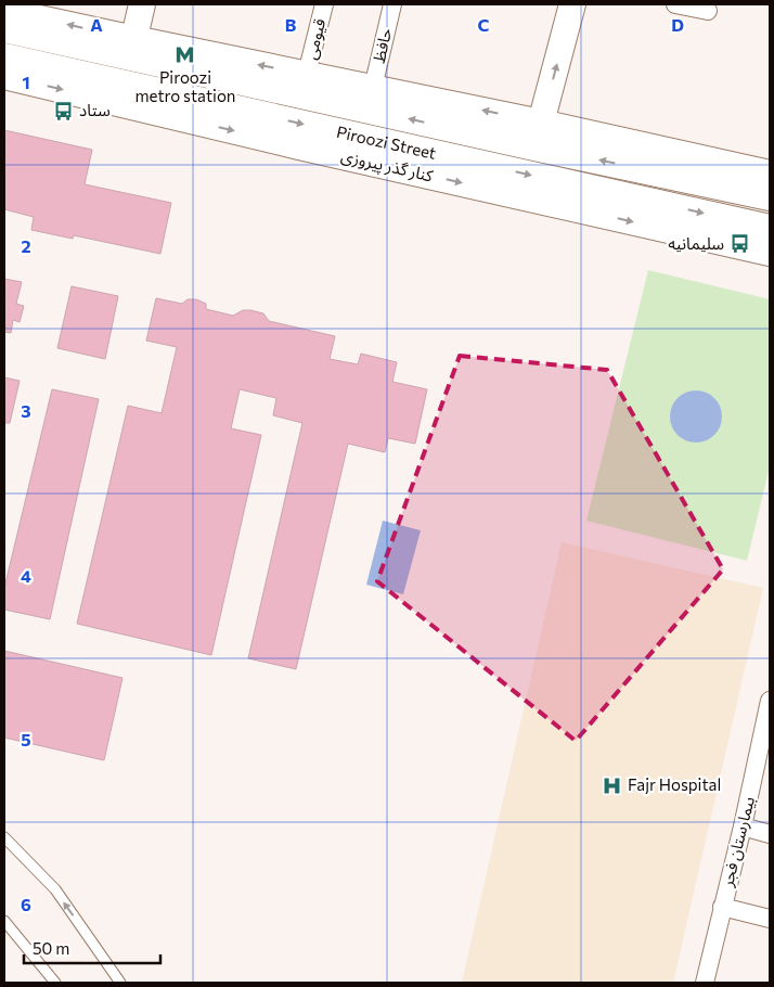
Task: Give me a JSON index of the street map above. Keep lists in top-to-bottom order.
{
  "streets": {
    "main road": ["Piroozi Street", "کنار گذر پیروزی"],
    "street": ["قیومی", "حافظ", "بیمارستان فجر"]
  },
  "crossings": [
    ["حافظ", "Piroozi Street"]
  ],
  "places": {
    "metro station": ["Piroozi metro station"],
    "bus stop": ["ستاد", "سلیمانیه"],
    "hospital": ["Fajr Hospital"]
  },
  "scale_bar": "50 m",
  "grid": {
    "columns": [
      "A",
      "B",
      "C",
      "D"
    ],
    "rows": [
      "1",
      "2",
      "3",
      "4",
      "5",
      "6"
    ]
  }
}
